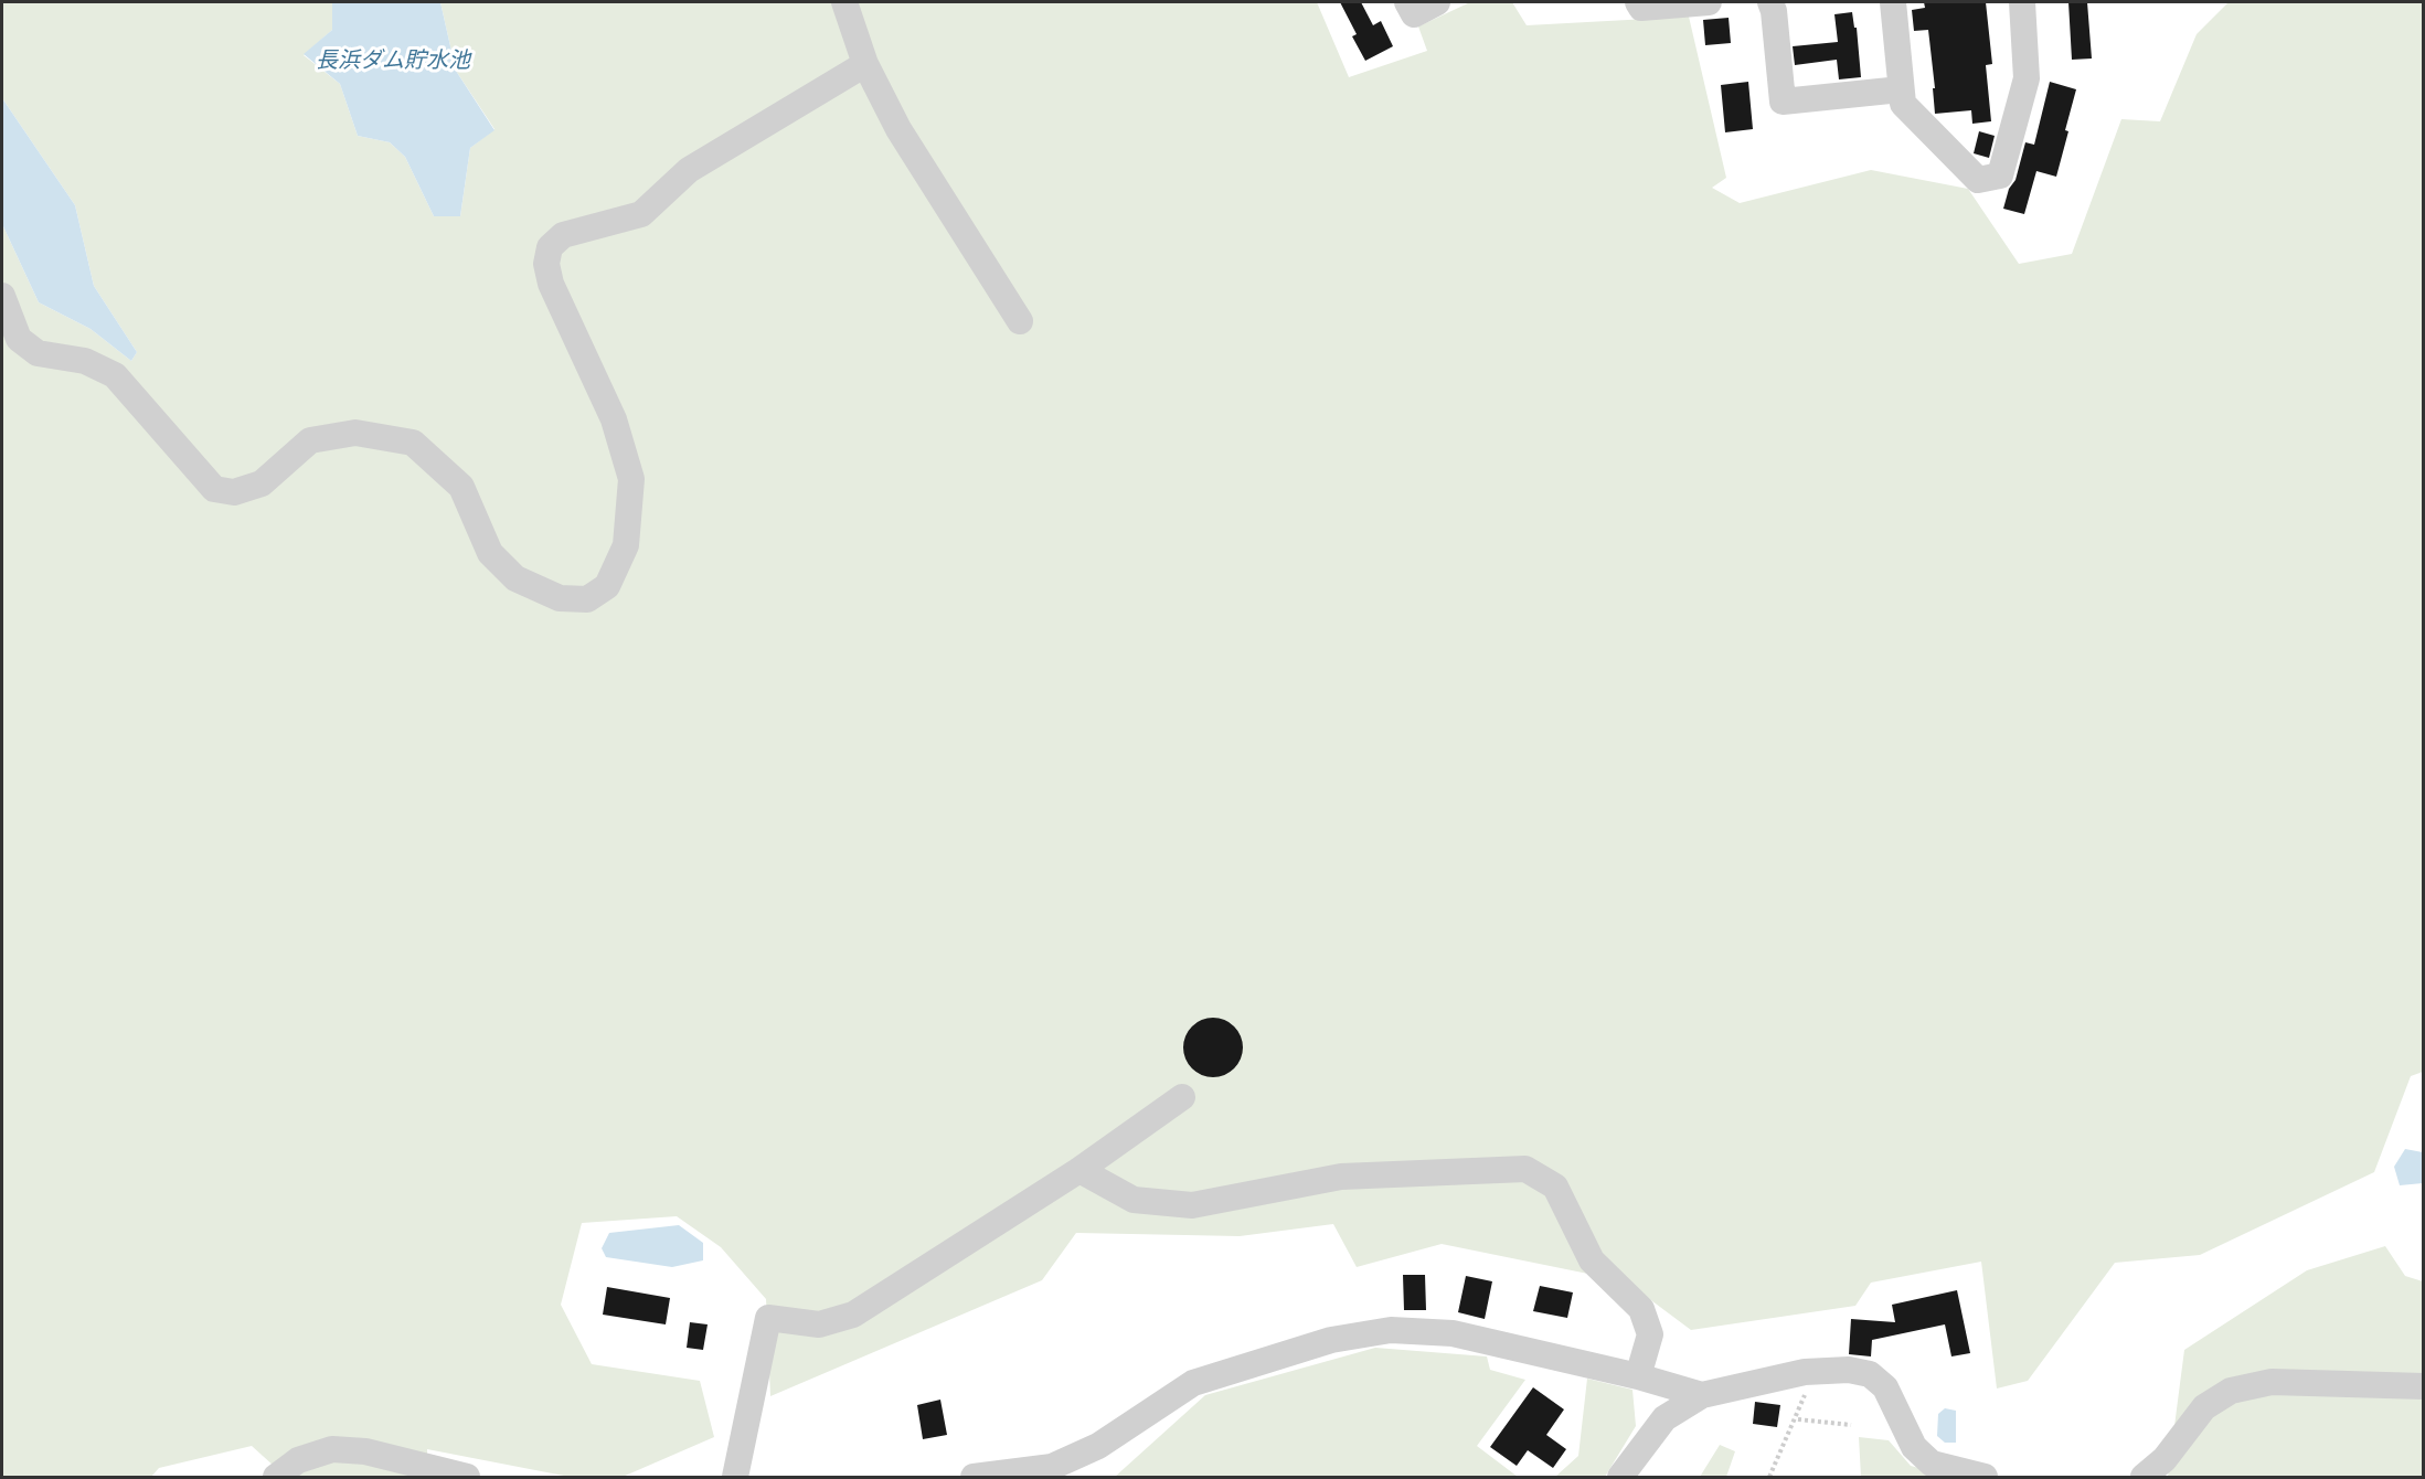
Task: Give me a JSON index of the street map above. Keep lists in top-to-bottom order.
{
  "water": ["長浜ダム貯水池"]
}
